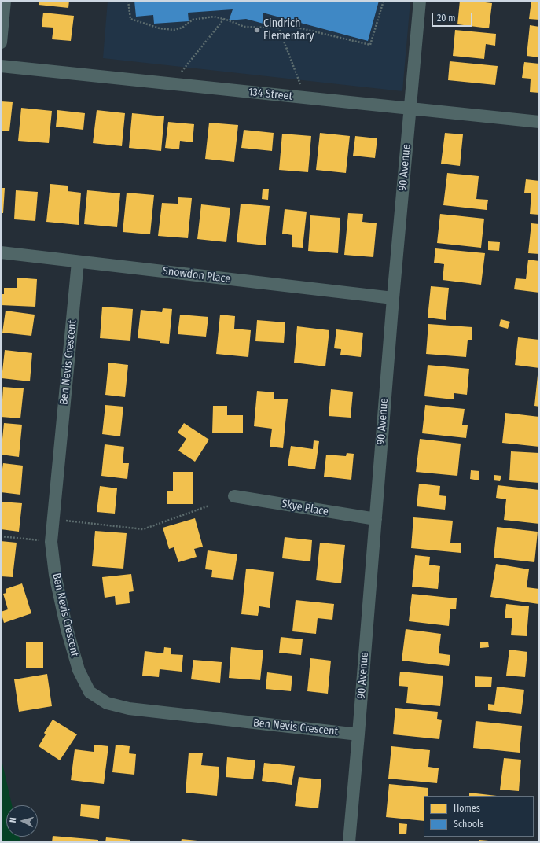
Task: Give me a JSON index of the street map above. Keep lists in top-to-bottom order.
{
  "streets": {
    "street": [
      "134 Street",
      "90 Avenue",
      "Snowdon Place",
      "Ben Nevis Crescent",
      "Skye Place"
    ]
  },
  "crossings": [
    ["134 Street", "90 Avenue"],
    ["90 Avenue", "Snowdon Place"],
    ["90 Avenue", "Ben Nevis Crescent"],
    ["90 Avenue", "Skye Place"],
    ["Snowdon Place", "Ben Nevis Crescent"]
  ],
  "places": ["Cindrich Elementary"],
  "legend": ["Homes", "Schools"],
  "scale_bar": "20 m",
  "north": "left"
}
